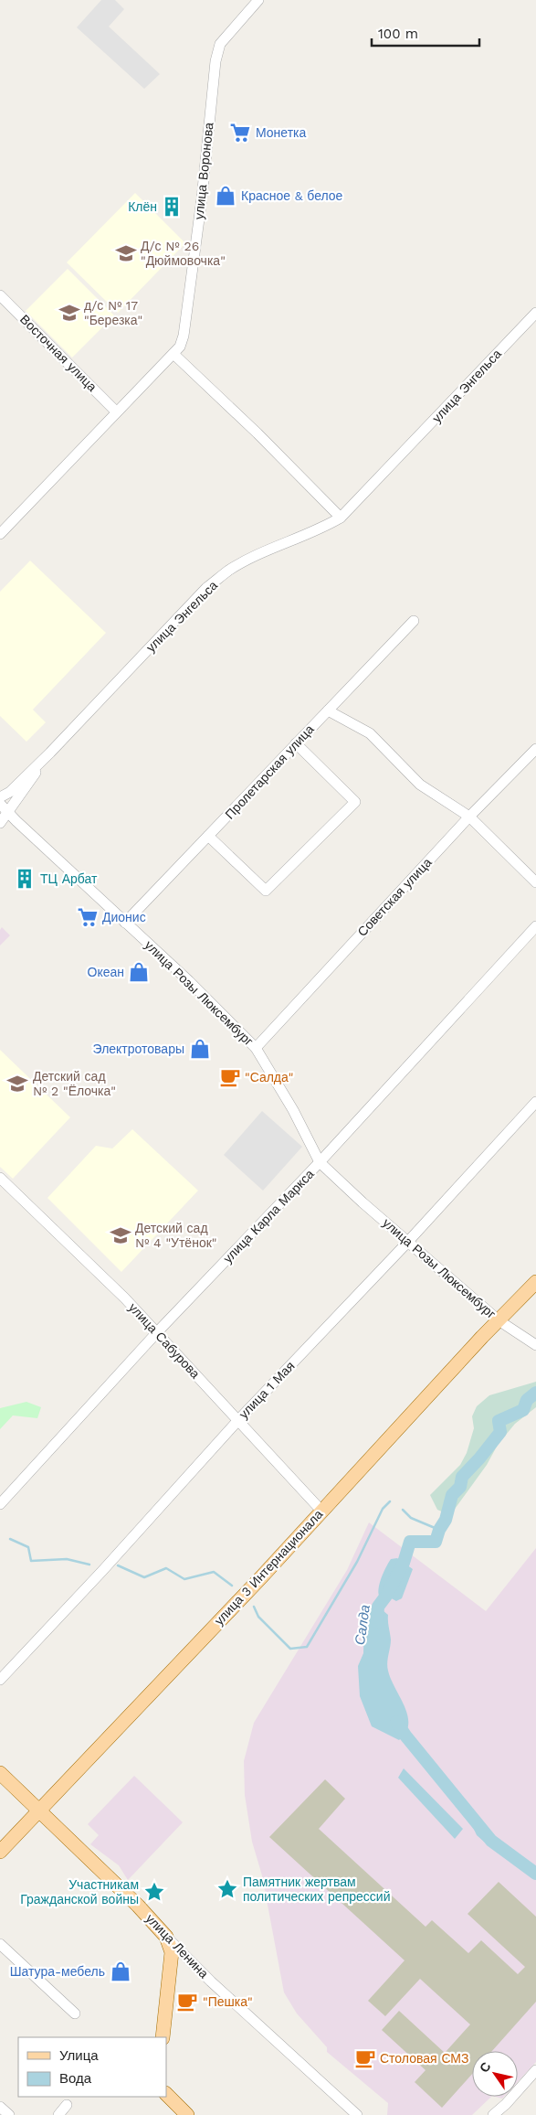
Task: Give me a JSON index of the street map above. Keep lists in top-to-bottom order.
{
  "streets": {
    "main road": ["улица 3 Интернационала", "улица Ленина"],
    "street": [
      "улица Воронова",
      "Восточная улица",
      "улица Энгельса",
      "Пролетарская улица",
      "Советская улица",
      "улица Розы Люксембург",
      "улица Карла Маркса",
      "улица Сабурова",
      "улица 1 Мая"
    ]
  },
  "crossings": [
    ["улица Воронова", "Восточная улица"],
    ["улица Энгельса", "улица Розы Люксембург"],
    ["Пролетарская улица", "улица Розы Люксембург"],
    ["Советская улица", "улица Розы Люксембург"],
    ["улица Розы Люксембург", "улица Карла Маркса"],
    ["улица Розы Люксембург", "улица 1 Мая"],
    ["улица Розы Люксембург", "улица 3 Интернационала"],
    ["улица Карла Маркса", "улица Сабурова"],
    ["улица Сабурова", "улица 1 Мая"],
    ["улица Сабурова", "улица 3 Интернационала"],
    ["улица 3 Интернационала", "улица Ленина"]
  ],
  "water": ["Салда"],
  "places": {
    "supermarket": ["Монетка", "Дионис"],
    "shop": [
      "Красное & белое",
      "Океан",
      "Электротовары",
      "Шатура-мебель"
    ],
    "building": ["Клён", "ТЦ Арбат"],
    "school or university": [
      "Д/с № 26 \"Дюймовочка\"",
      "д/с № 17 \"Березка\"",
      "Детский сад № 2 \"Ёлочка\"",
      "Детский сад № 4 \"Утёнок\""
    ],
    "cafe": ["\"Салда\"", "\"Пешка\"", "Столовая СМЗ"],
    "place": ["Памятник жертвам политических репрессий", "Участникам Гражданской войны"]
  },
  "legend": ["Улица", "Вода"],
  "scale_bar": "100 m",
  "north": "top left"
}
